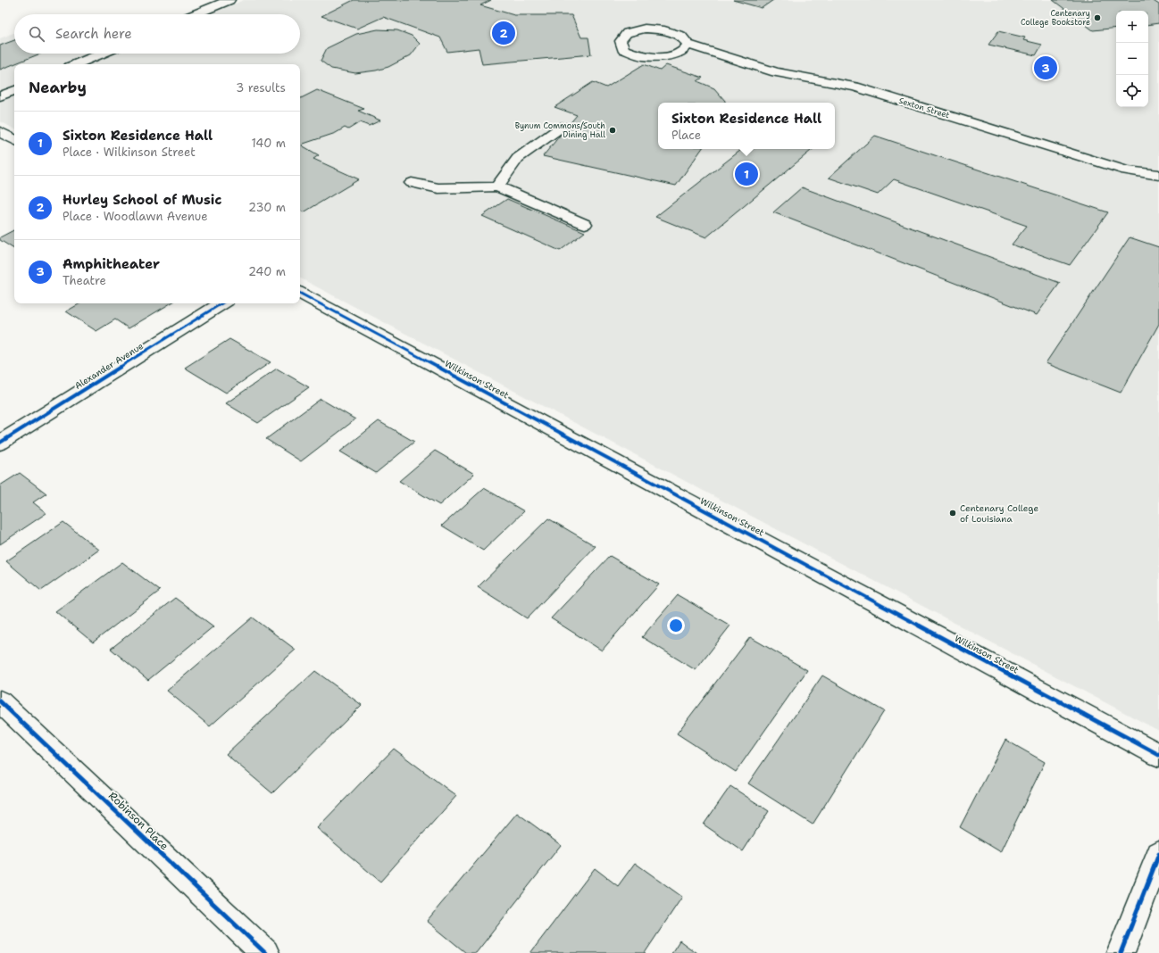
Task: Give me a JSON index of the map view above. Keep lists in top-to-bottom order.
{
  "streets": {
    "street": ["Alexander Avenue", "Wilkinson Street", "Robinson Place"],
    "lane": ["Sexton Street"]
  },
  "places": ["Centenary College Bookstore", "Bynum Commons/South Dining Hall", "Centenary College of Louisiana"],
  "page": {
    "map_buttons": ["+", "−"],
    "search": "Search here",
    "pins": ["2", "3", "1"],
    "heading": ["Nearby", "3 results"],
    "popup": ["Sixton Residence Hall", "Place"],
    "list": [
      {
        "mark": "1",
        "name": "Sixton Residence Hall",
        "note": "Place · Wilkinson Street",
        "value": "140 m"
      },
      {
        "mark": "2",
        "name": "Hurley School of Music",
        "note": "Place · Woodlawn Avenue",
        "value": "230 m"
      },
      {
        "mark": "3",
        "name": "Amphitheater",
        "note": "Theatre",
        "value": "240 m"
      }
    ]
  }
}
